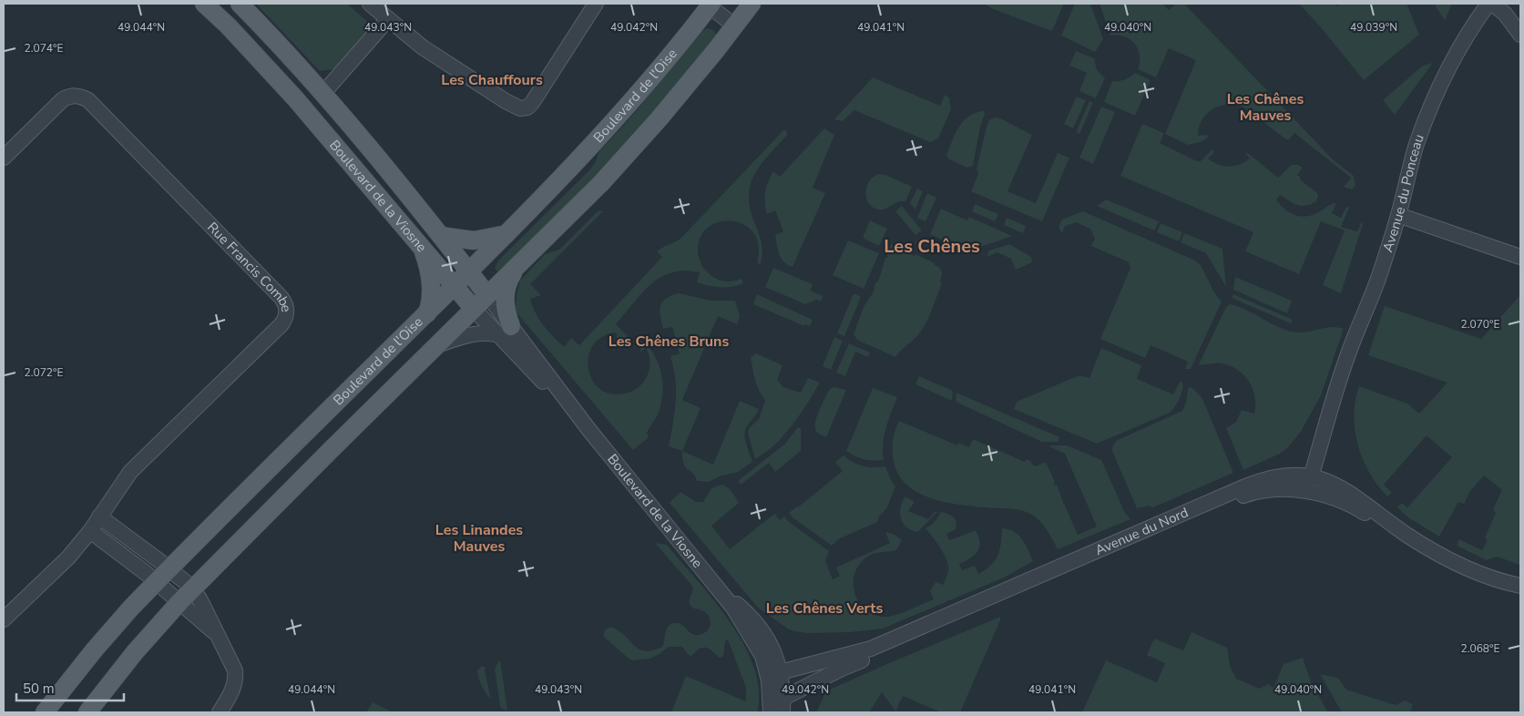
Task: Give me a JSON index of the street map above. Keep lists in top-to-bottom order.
{
  "streets": {
    "main road": ["Boulevard de l'Oise", "Boulevard de la Viosne"],
    "street": ["Avenue du Ponceau", "Rue Francis Combe", "Avenue du Nord"]
  },
  "crossings": [
    ["Boulevard de l'Oise", "Boulevard de la Viosne"],
    ["Avenue du Ponceau", "Avenue du Nord"],
    ["Boulevard de la Viosne", "Avenue du Nord"]
  ],
  "districts": [
    "Les Chauffours",
    "Les Chênes Mauves",
    "Les Chênes",
    "Les Chênes Bruns",
    "Les Linandes Mauves",
    "Les Chênes Verts"
  ],
  "scale_bar": "50 m",
  "coordinates": [
    "49.044°N",
    "49.043°N",
    "49.042°N",
    "49.041°N",
    "49.040°N",
    "49.039°N",
    "2.074°E",
    "2.070°E",
    "2.072°E",
    "2.068°E"
  ]
}
